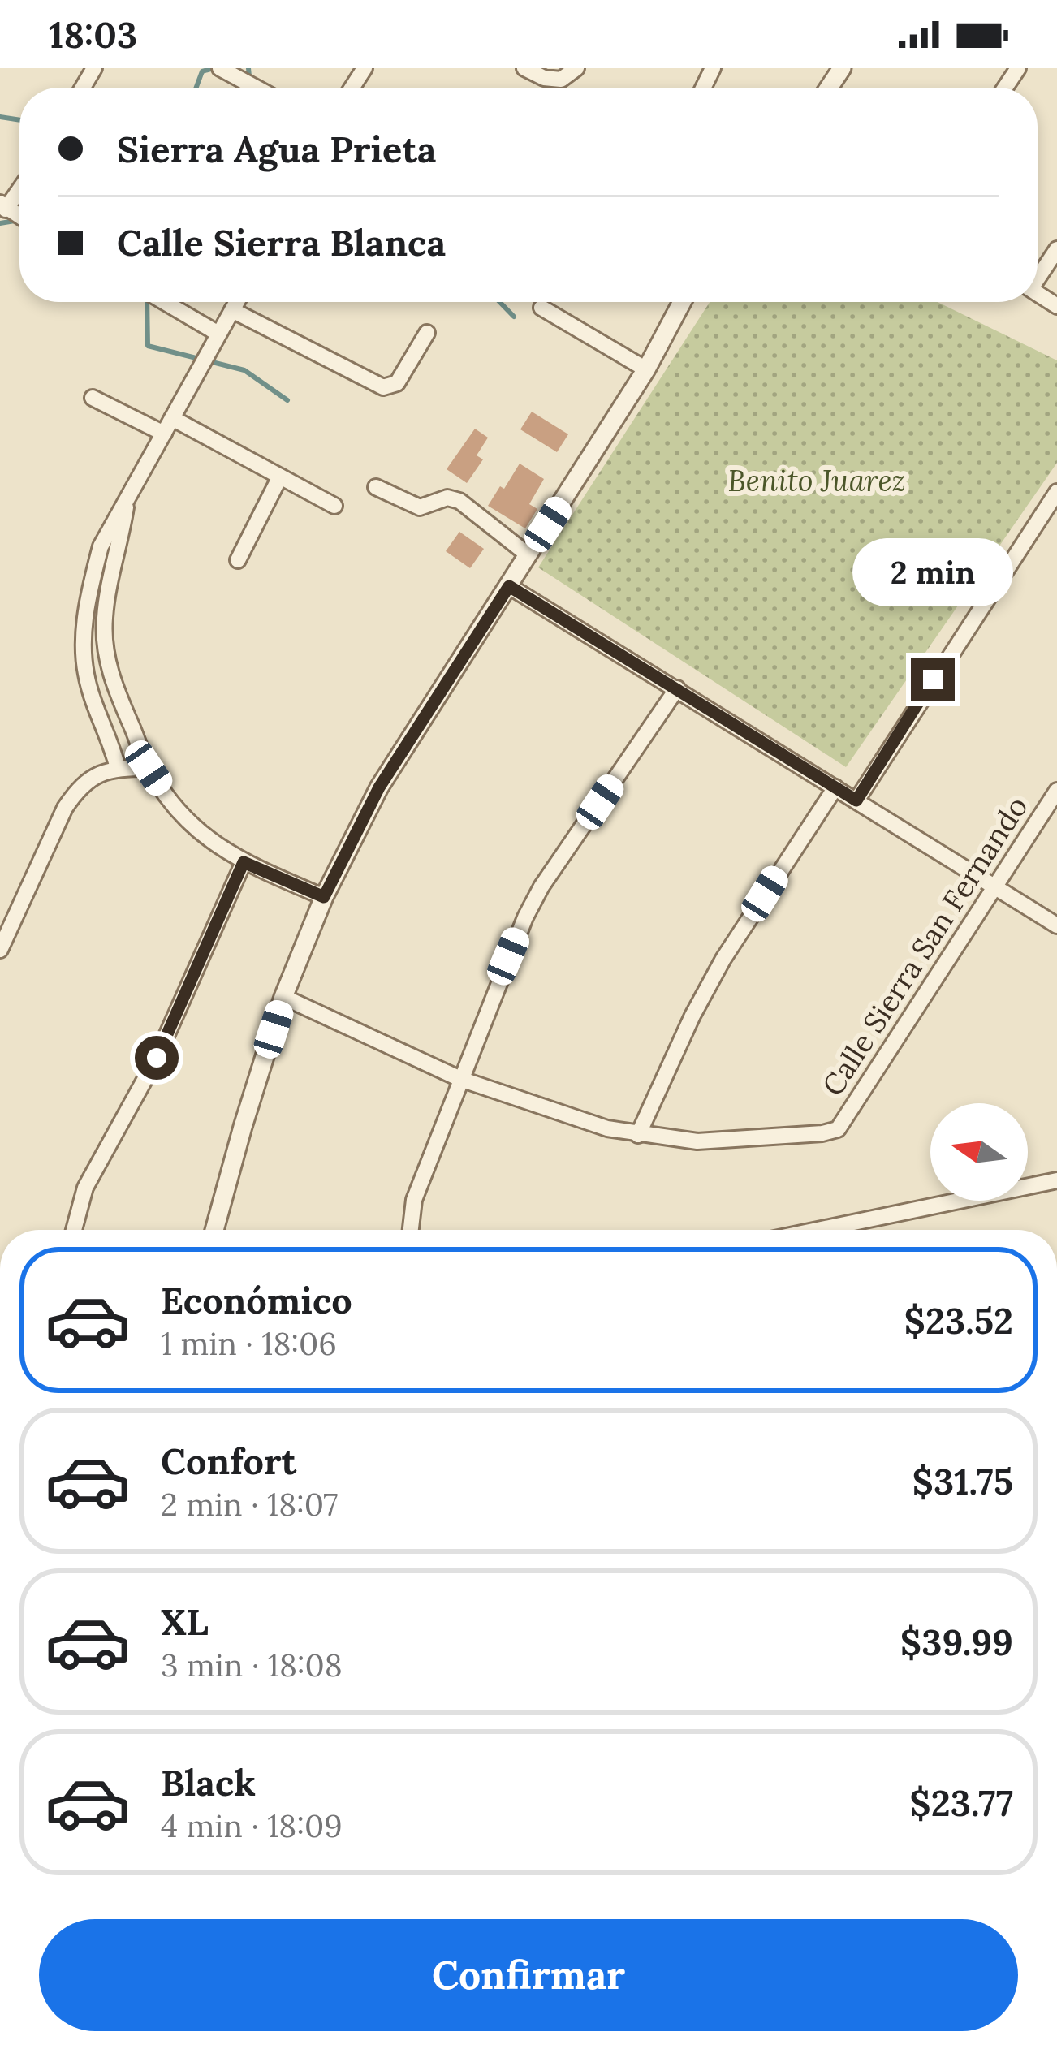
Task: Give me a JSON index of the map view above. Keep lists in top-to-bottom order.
{
  "streets": {
    "street": ["Calle Sierra San Fernando"]
  },
  "parks": ["Benito Juarez"],
  "north": "left",
  "page": {
    "status": "18:03",
    "banner": ["Sierra Agua Prieta", "Calle Sierra Blanca"],
    "bubble": "2 min",
    "list": [
      {
        "name": "Económico",
        "note": "1 min · 18:06",
        "value": "$23.52"
      },
      {
        "name": "Confort",
        "note": "2 min · 18:07",
        "value": "$31.75"
      },
      {
        "name": "XL",
        "note": "3 min · 18:08",
        "value": "$39.99"
      },
      {
        "name": "Black",
        "note": "4 min · 18:09",
        "value": "$23.77"
      }
    ],
    "buttons": "Confirmar"
  }
}
